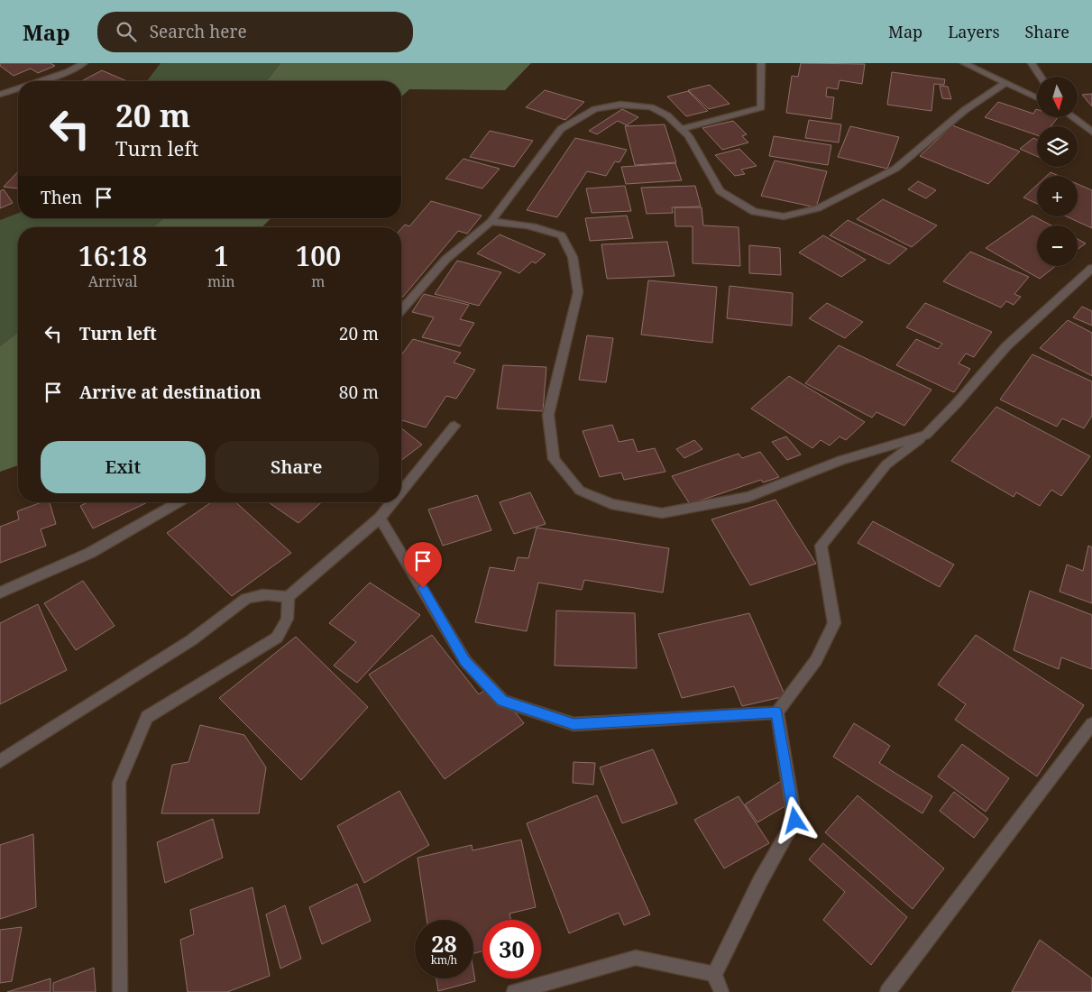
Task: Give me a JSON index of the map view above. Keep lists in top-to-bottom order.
{
  "north": "bottom",
  "page": {
    "header": "Map",
    "search": "Search here",
    "nav": ["Map", "Layers", "Share"],
    "map_buttons": ["+", "−"],
    "turn": ["20 m", "Turn left"],
    "then": "Then",
    "eta": [
      "16:18",
      "Arrival",
      "1",
      "min",
      "100",
      "m"
    ],
    "list": [
      {
        "name": "Turn left",
        "value": "20 m"
      },
      {
        "name": "Arrive at destination",
        "value": "80 m"
      }
    ],
    "buttons": ["Exit", "Share"],
    "speed": "28 km/h",
    "limit": "30"
  }
}
